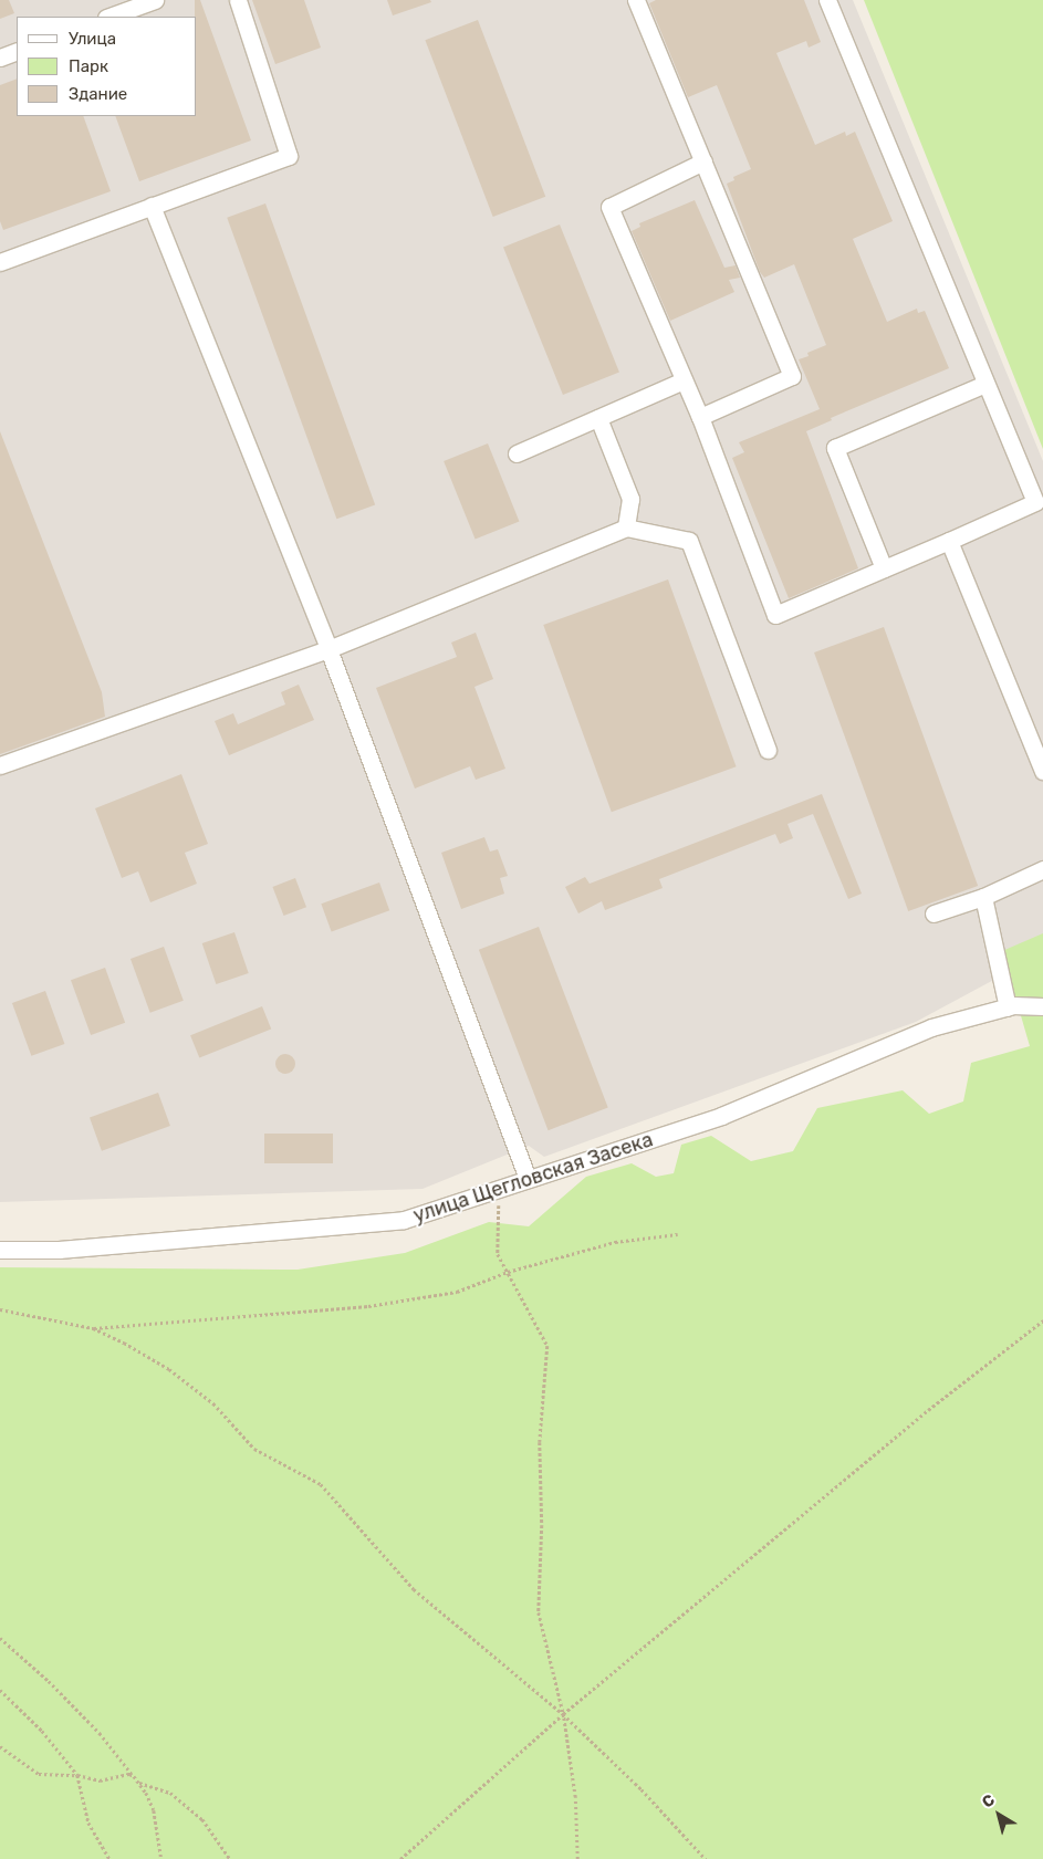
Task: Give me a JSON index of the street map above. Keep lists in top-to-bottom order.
{
  "streets": {
    "street": ["улица Щегловская Засека"]
  },
  "legend": ["Улица", "Парк", "Здание"],
  "north": "top left"
}
